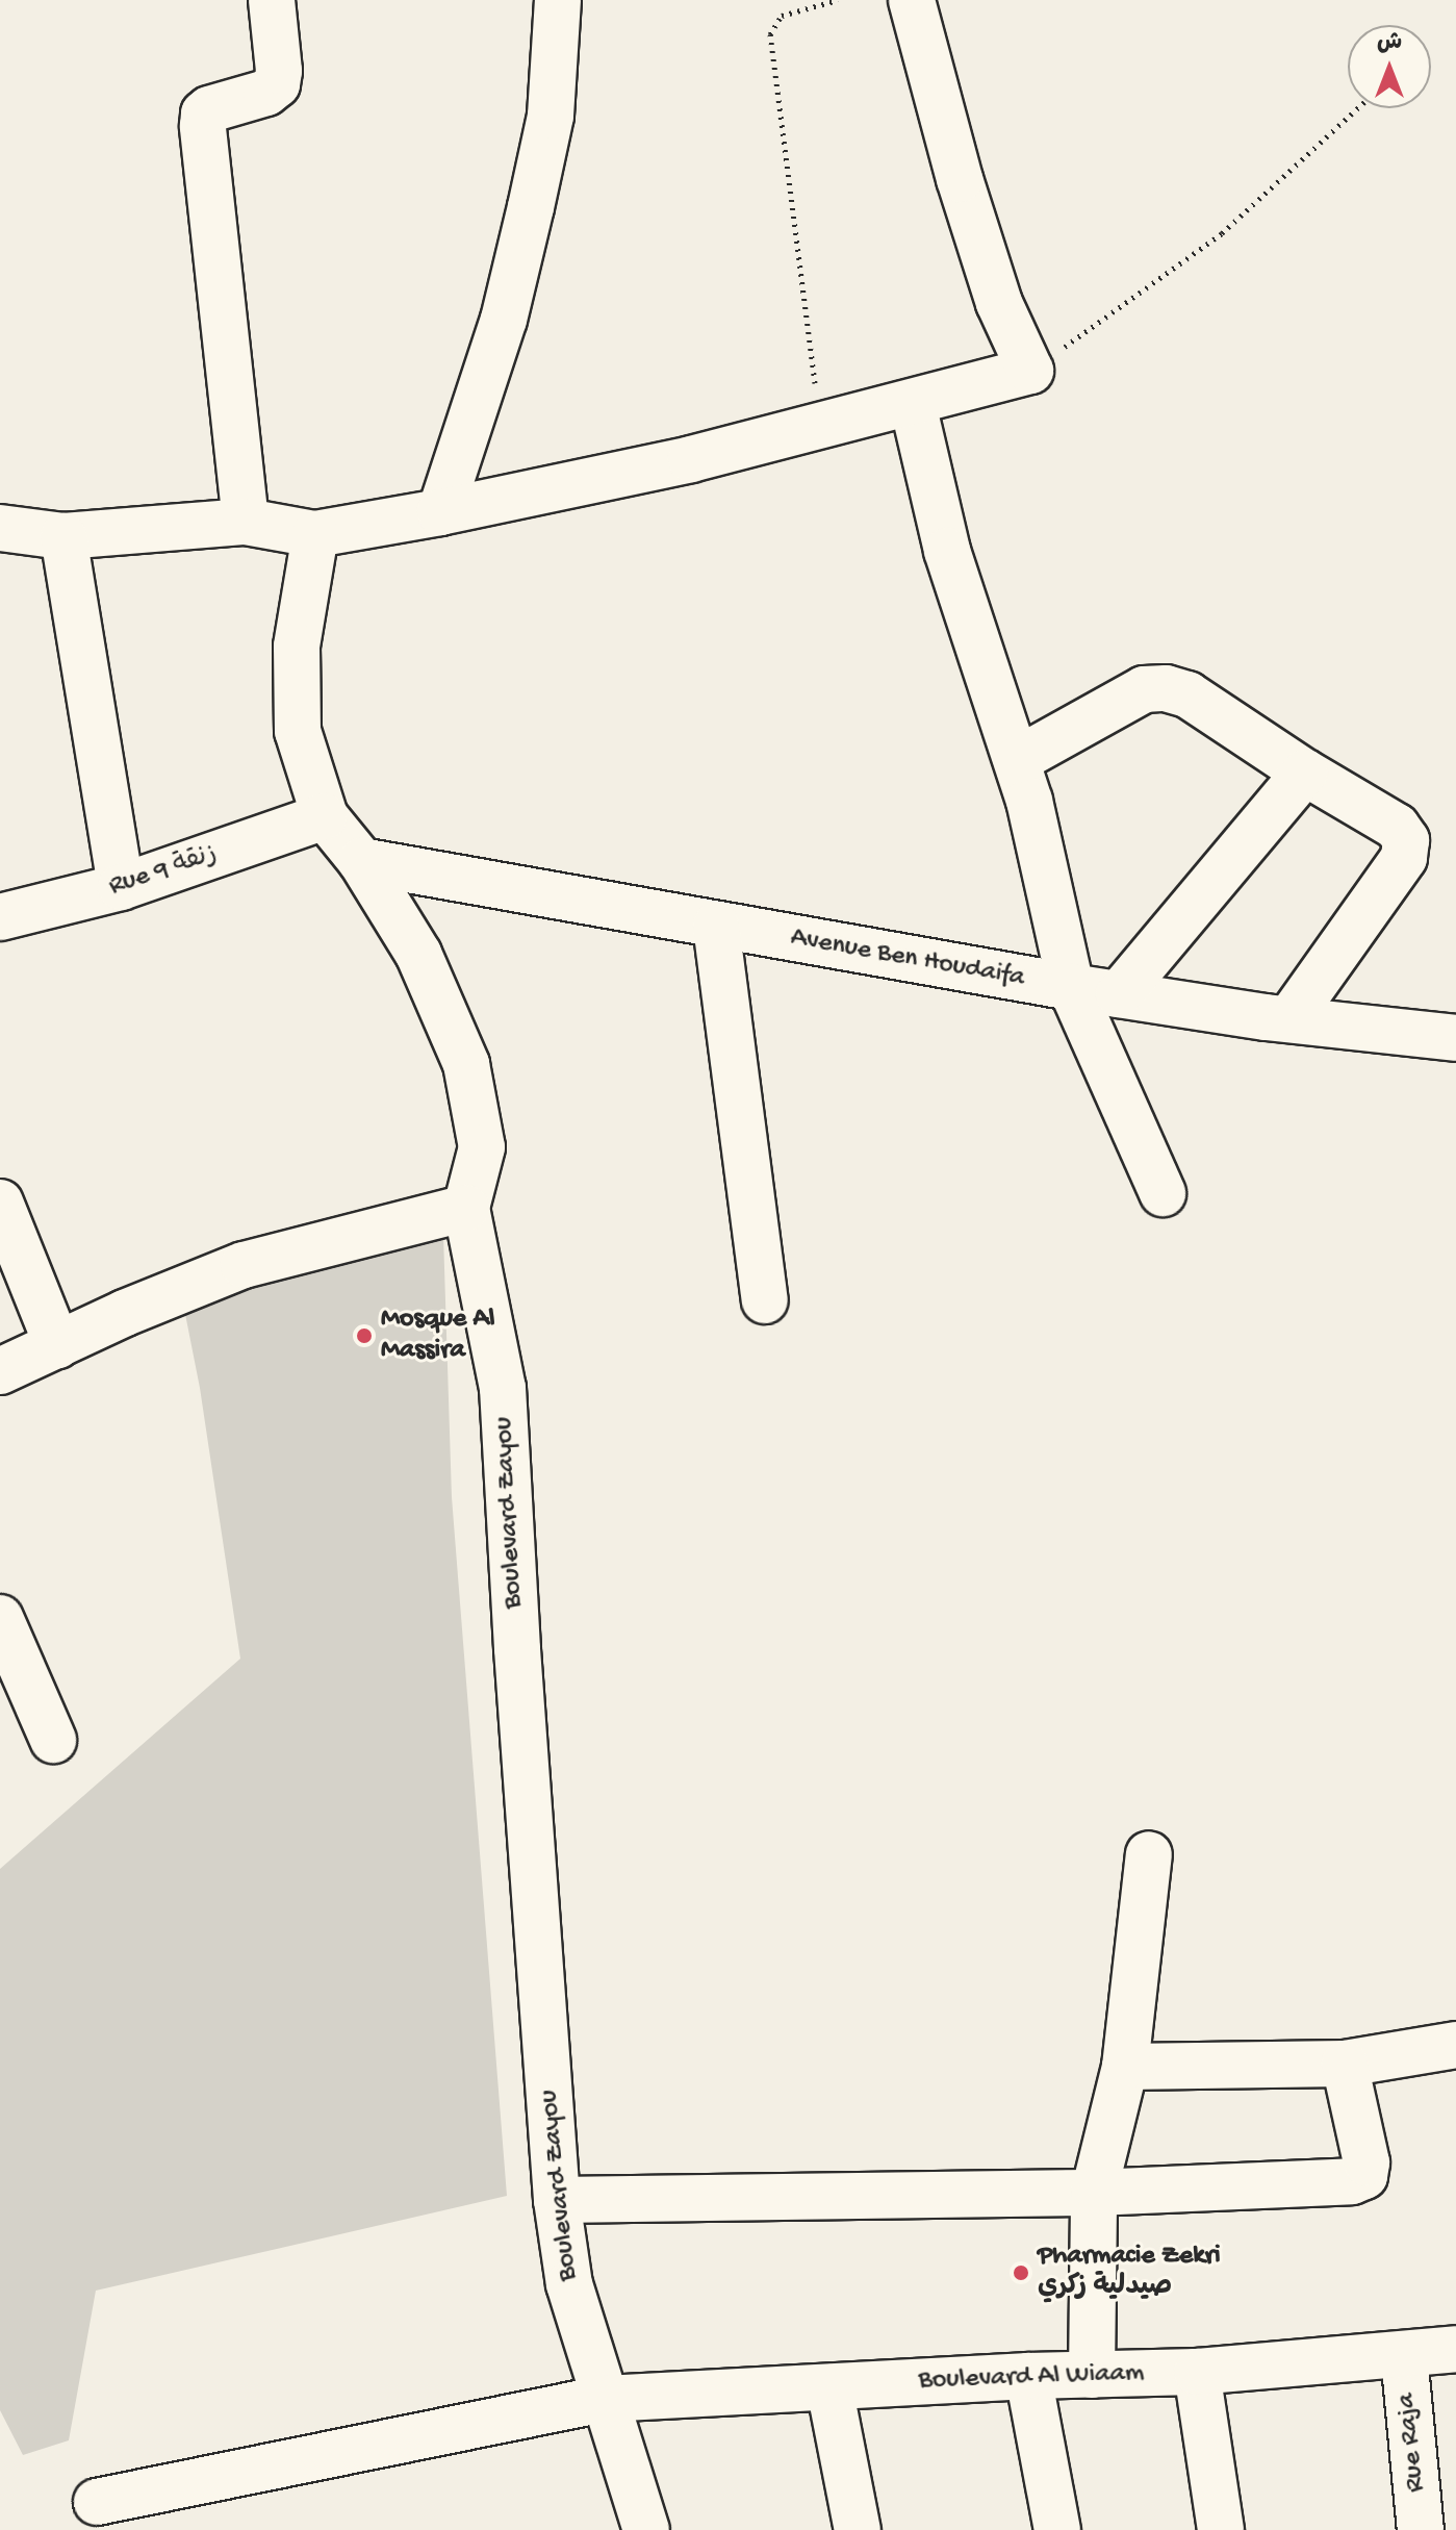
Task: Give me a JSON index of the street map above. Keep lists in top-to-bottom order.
{
  "streets": {
    "street": [
      "Rue 9 زنقة",
      "Avenue Ben Houdaifa",
      "Boulevard Zayou",
      "Boulevard Al Wiaam",
      "Rue Raja"
    ]
  },
  "crossings": [
    ["Rue 9 زنقة", "Boulevard Zayou"],
    ["Avenue Ben Houdaifa", "Boulevard Zayou"],
    ["Boulevard Zayou", "Boulevard Al Wiaam"],
    ["Boulevard Al Wiaam", "Rue Raja"]
  ],
  "places": ["Mosque Al Massira", "Pharmacie Zekri صيدلية زكري"],
  "north": "top"
}
